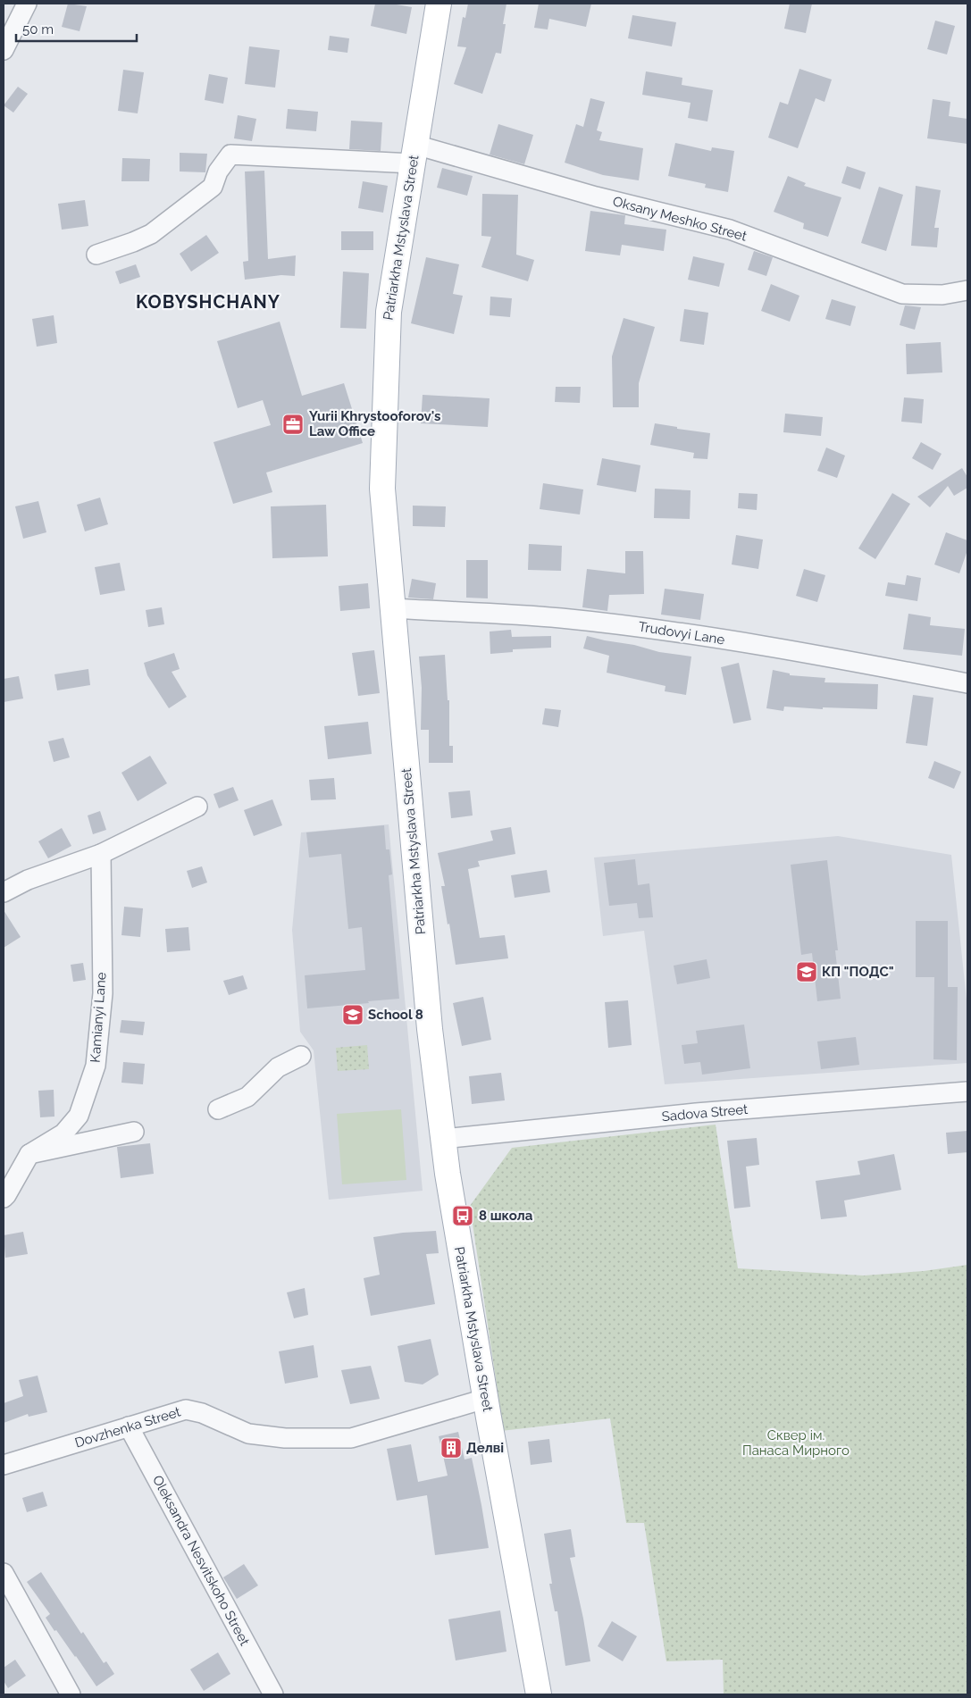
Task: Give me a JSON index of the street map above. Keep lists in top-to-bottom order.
{
  "streets": {
    "main road": ["Patriarkha Mstyslava Street"],
    "street": [
      "Oksany Meshko Street",
      "Trudovyi Lane",
      "Kamianyi Lane",
      "Sadova Street",
      "Dovzhenka Street",
      "Oleksandra Nesvitskoho Street"
    ]
  },
  "crossings": [
    ["Oksany Meshko Street", "Patriarkha Mstyslava Street"],
    ["Patriarkha Mstyslava Street", "Trudovyi Lane"],
    ["Patriarkha Mstyslava Street", "Sadova Street"],
    ["Patriarkha Mstyslava Street", "Dovzhenka Street"],
    ["Dovzhenka Street", "Oleksandra Nesvitskoho Street"]
  ],
  "districts": ["KOBYSHCHANY"],
  "parks": ["Сквер ім. Панаса Мирного"],
  "places": {
    "office": ["Yurii Khrystooforov's Law Office"],
    "school or university": ["КП \"ПОДС\"", "School 8"],
    "bus stop": ["8 школа"],
    "building": ["Делві"]
  },
  "scale_bar": "50 m"
}
